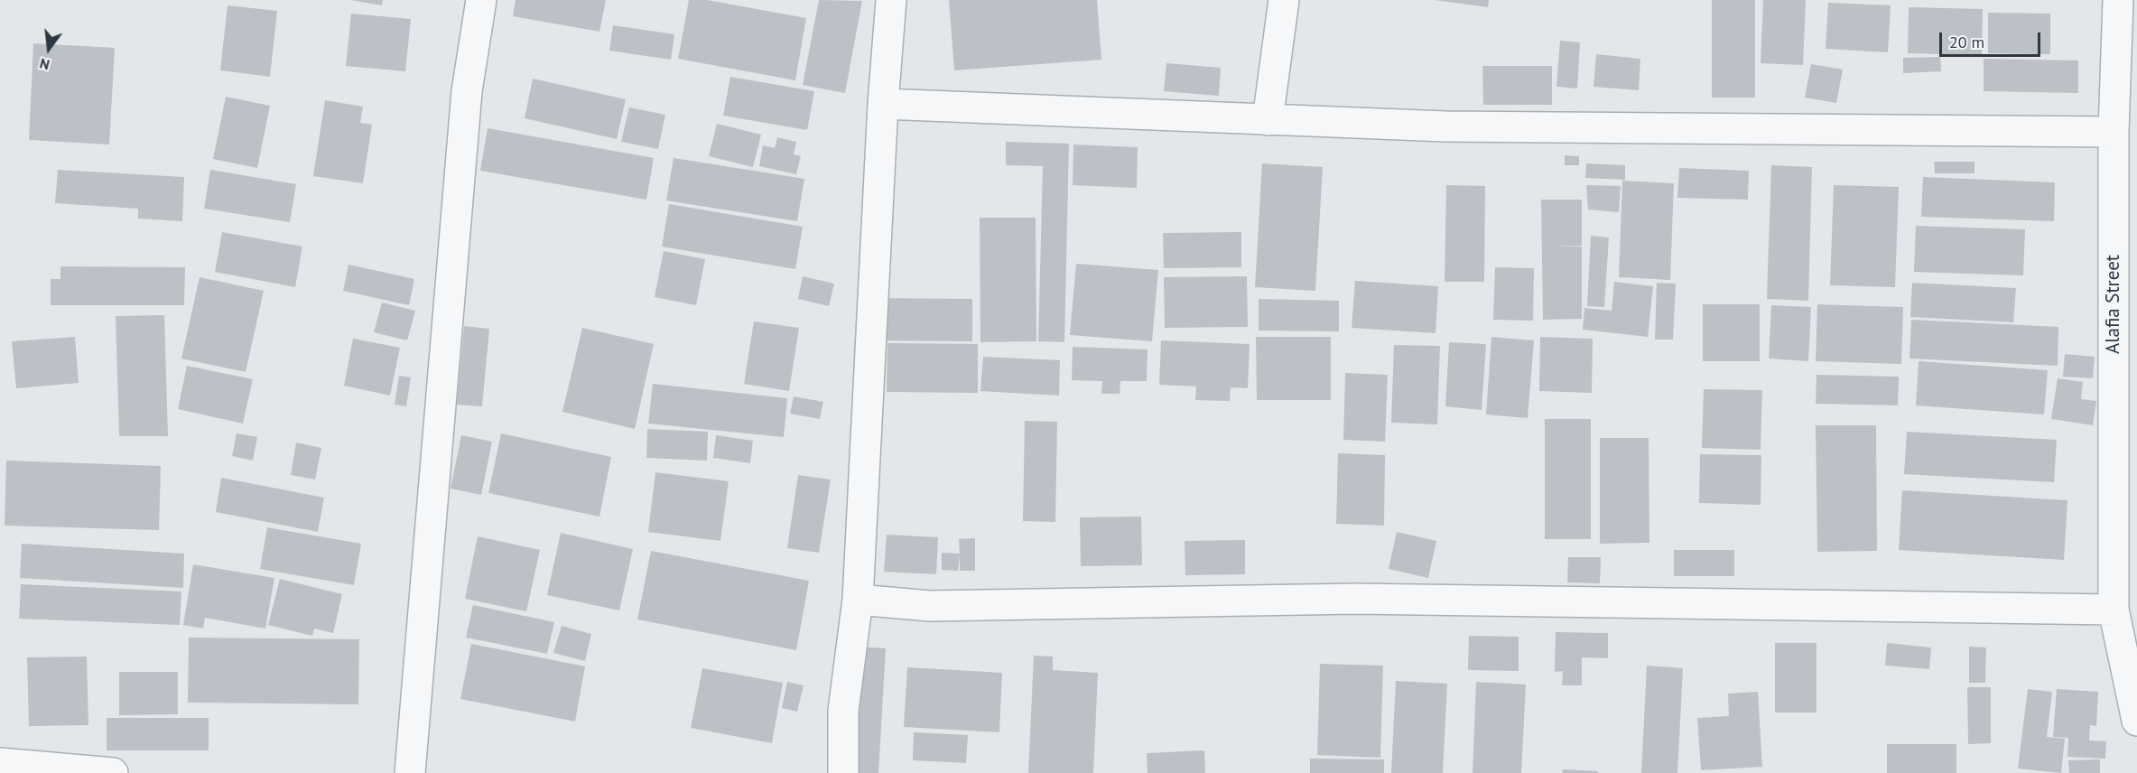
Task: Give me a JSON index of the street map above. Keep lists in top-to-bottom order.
{
  "streets": {
    "street": ["Alafia Street"]
  },
  "scale_bar": "20 m",
  "north": "bottom"
}
